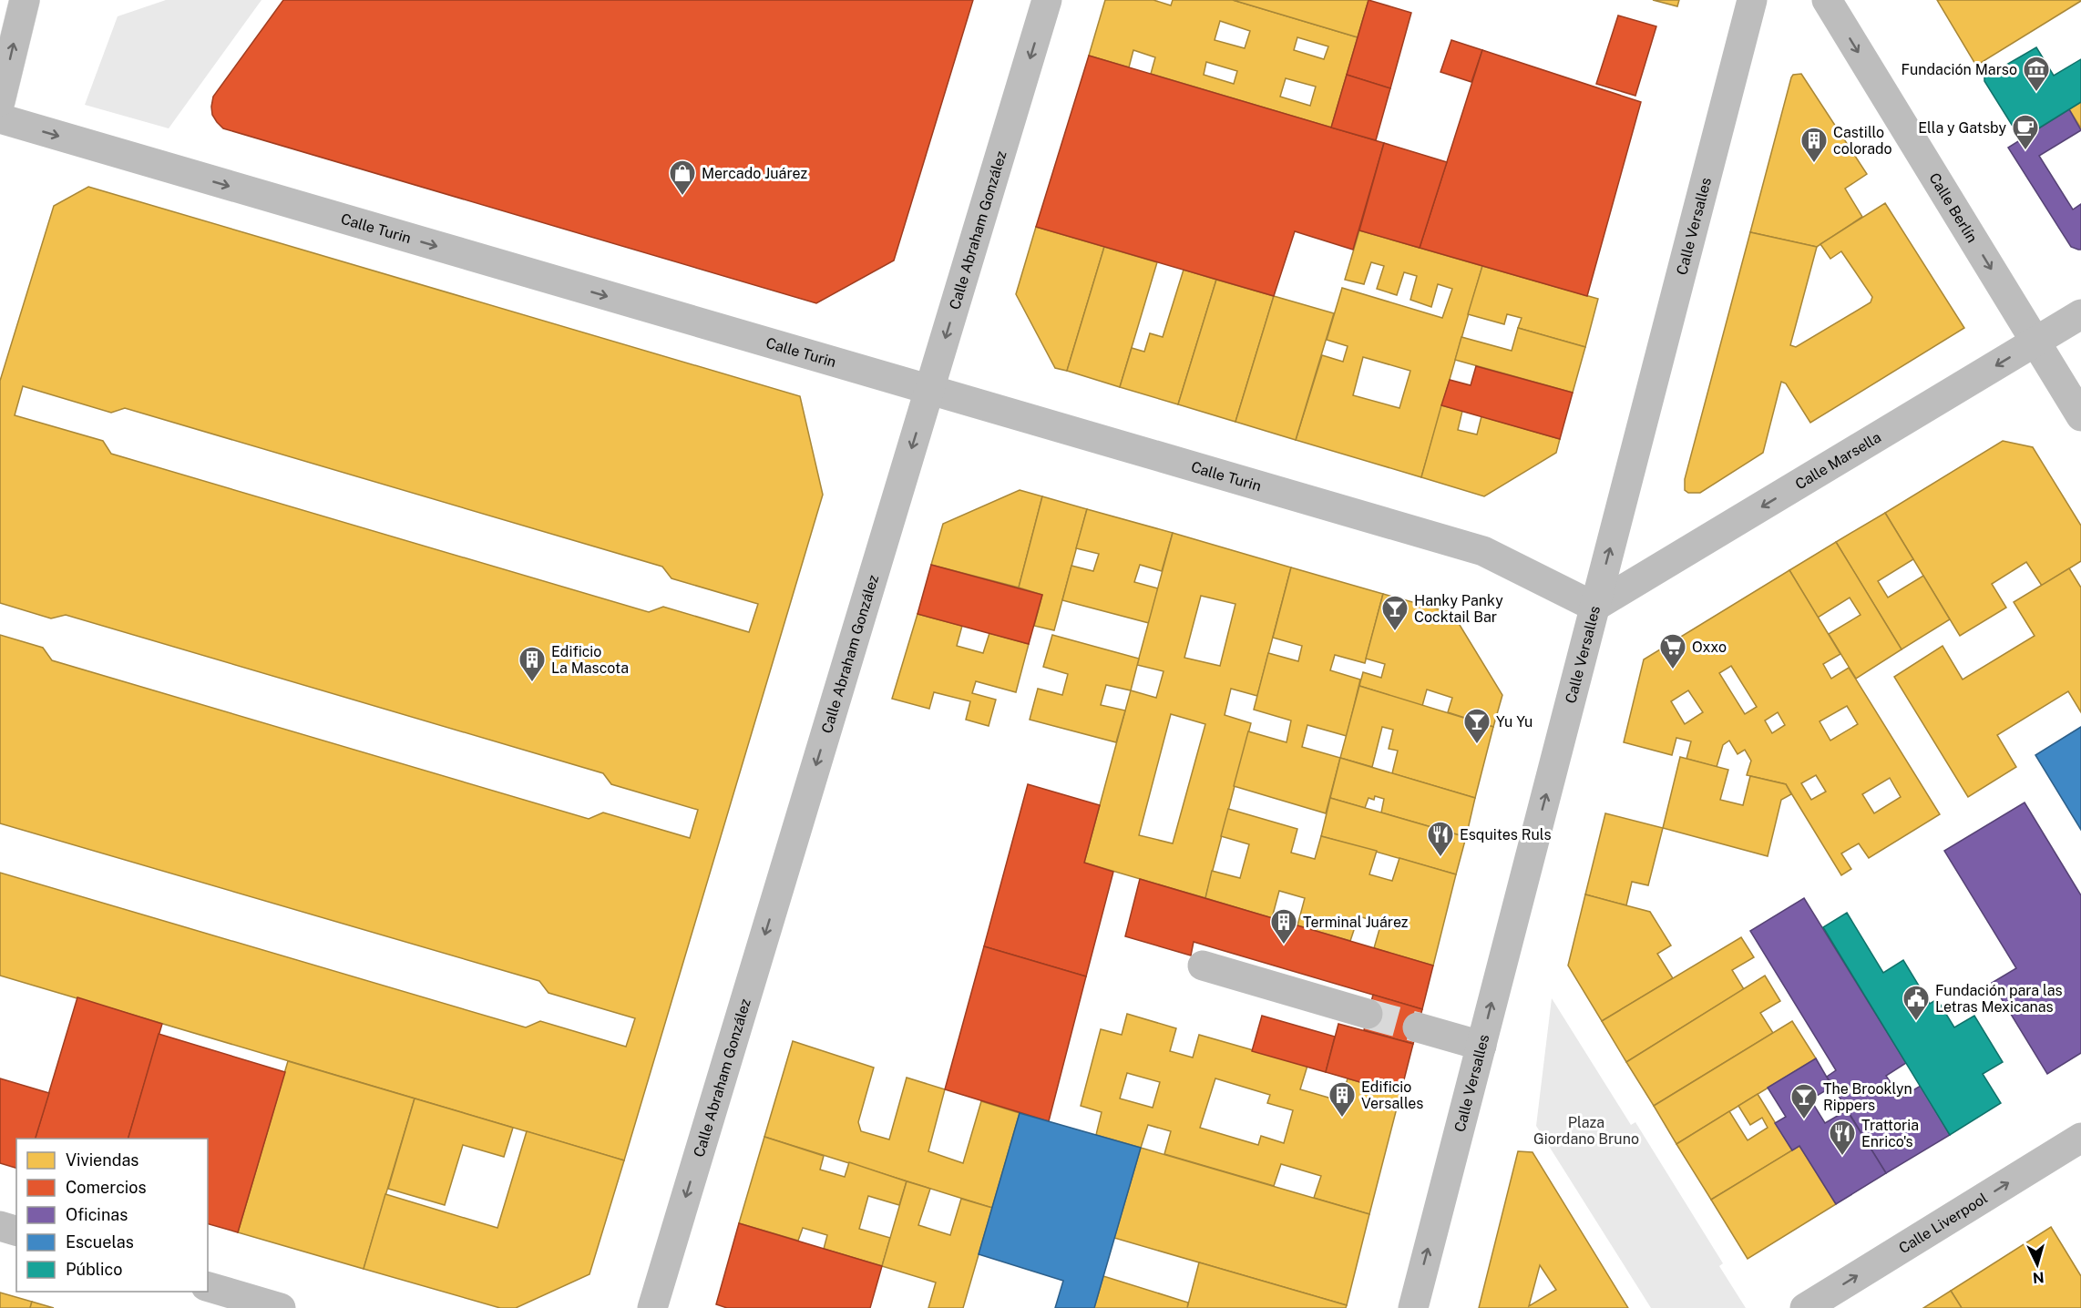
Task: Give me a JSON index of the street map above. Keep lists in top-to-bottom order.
{
  "streets": {
    "street": [
      "Calle Berlín",
      "Calle Versalles",
      "Calle Turin",
      "Calle Abraham González",
      "Calle Marsella",
      "Calle Liverpool"
    ]
  },
  "crossings": [
    ["Calle Berlín", "Calle Marsella"],
    ["Calle Versalles", "Calle Turin"],
    ["Calle Versalles", "Calle Marsella"],
    ["Calle Turin", "Calle Abraham González"],
    ["Calle Turin", "Calle Marsella"]
  ],
  "one_way": [
    "Calle Berlín",
    "Calle Versalles",
    "Calle Turin",
    "Calle Abraham González",
    "Calle Marsella",
    "Calle Liverpool"
  ],
  "parks": ["Plaza Giordano Bruno"],
  "places": {
    "museum": ["Fundación Marso"],
    "cafe": ["Ella y Gatsby"],
    "building": [
      "Castillo colorado",
      "Edificio La Mascota",
      "Terminal Juárez",
      "Edificio Versalles"
    ],
    "shop": ["Mercado Juárez"],
    "bar": ["Hanky Panky Cocktail Bar", "Yu Yu", "The Brooklyn Rippers"],
    "supermarket": ["Oxxo"],
    "restaurant": ["Esquites Ruls", "Trattoria Enrico's"],
    "public building": ["Fundación para las Letras Mexicanas"]
  },
  "legend": [
    "Viviendas",
    "Comercios",
    "Oficinas",
    "Escuelas",
    "Público"
  ],
  "north": "bottom"
}
